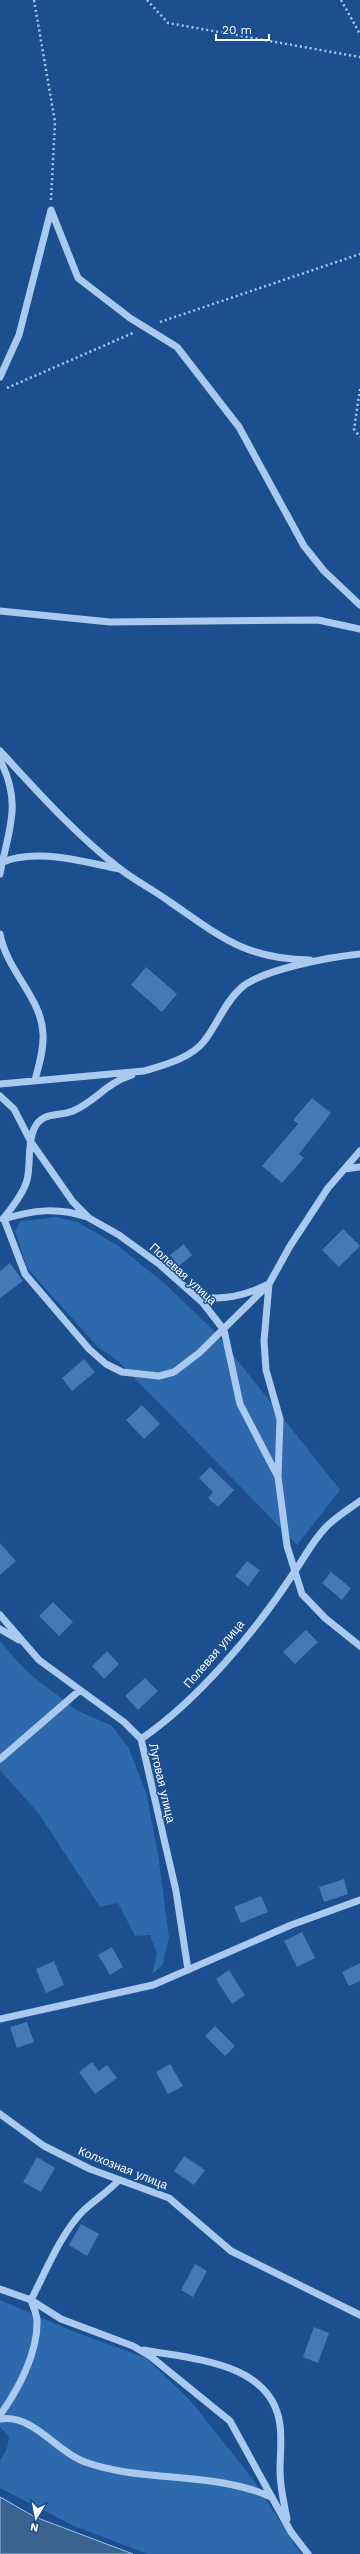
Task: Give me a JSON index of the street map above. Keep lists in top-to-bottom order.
{
  "streets": {
    "street": ["Полевая улица", "Луговая улица", "Колхозная улица"]
  },
  "crossings": [
    ["Полевая улица", "Луговая улица"]
  ],
  "scale_bar": "20 m",
  "north": "bottom"
}
